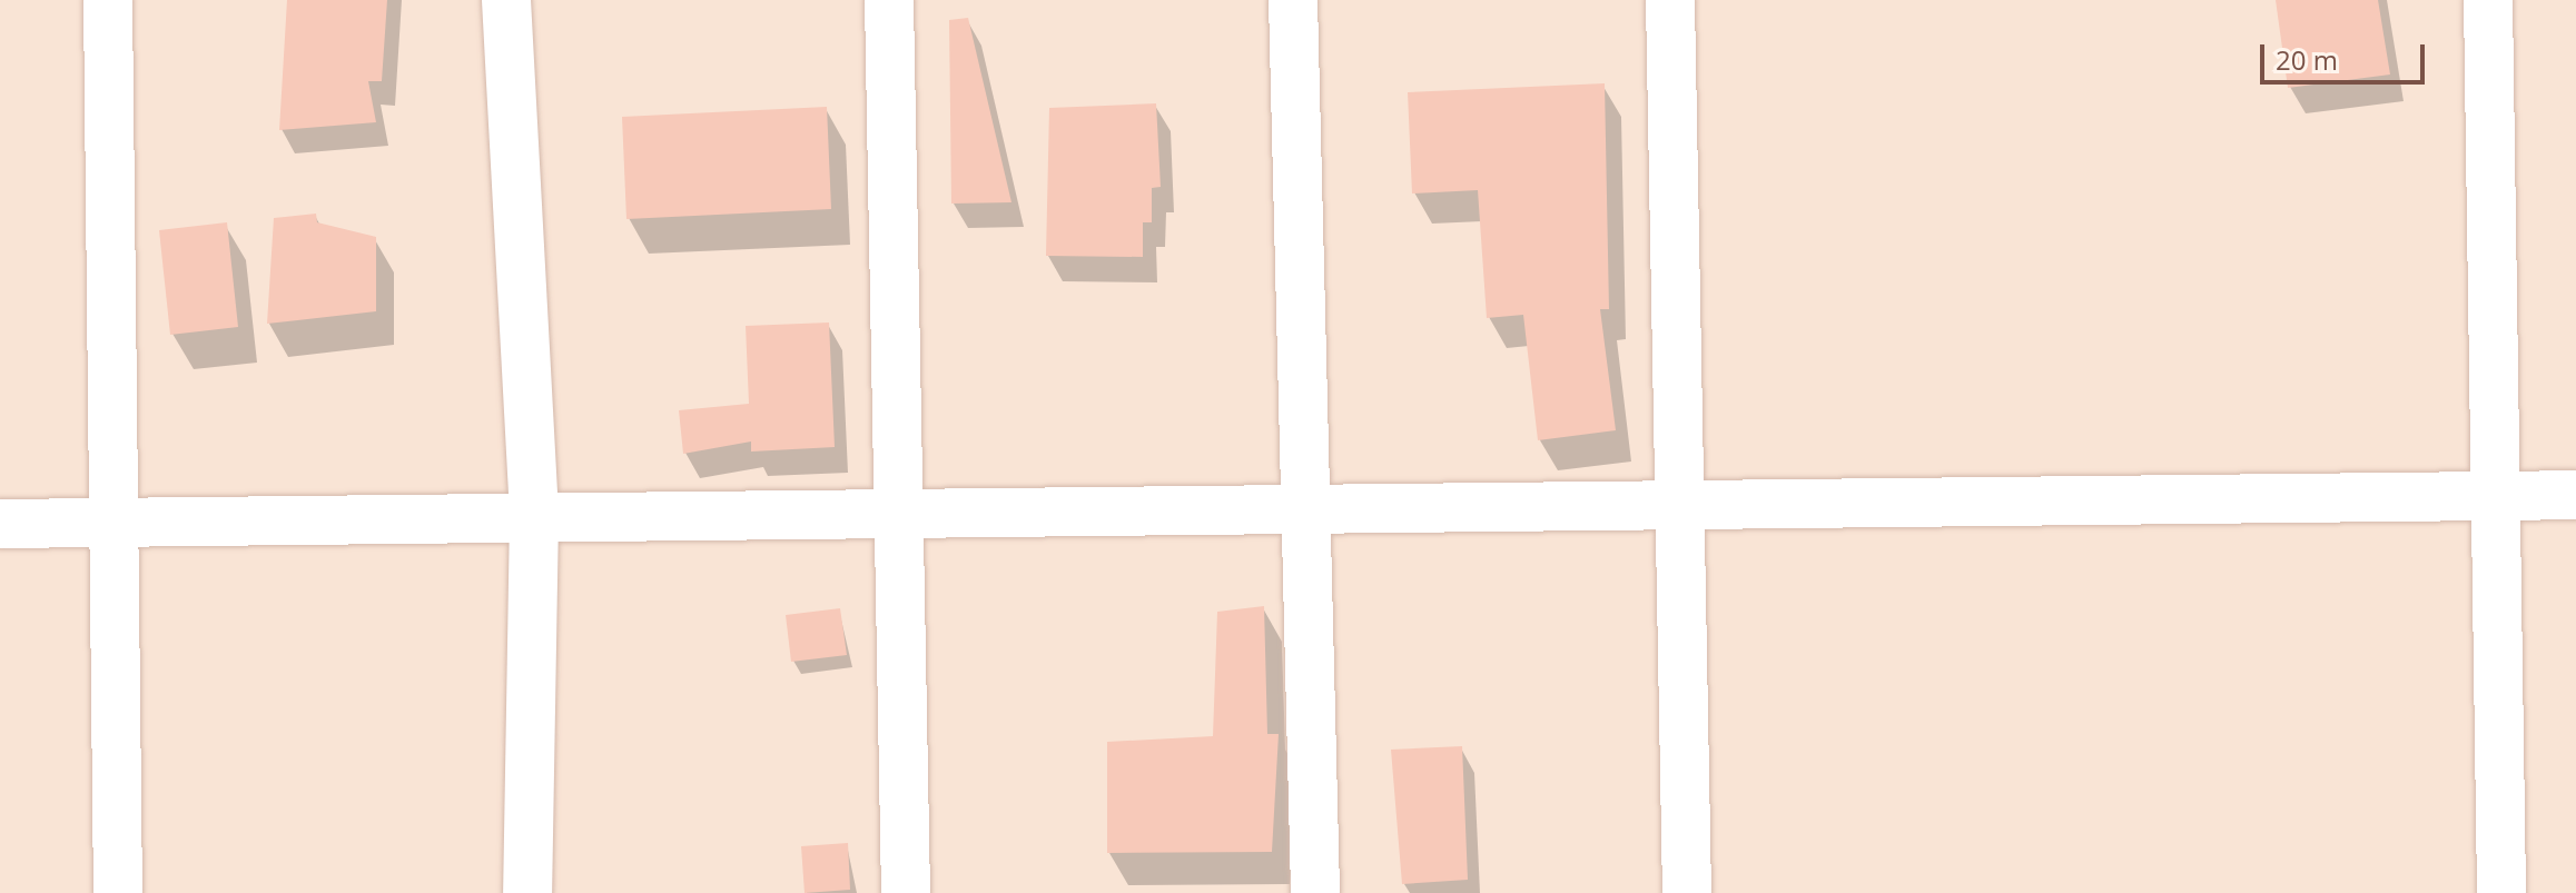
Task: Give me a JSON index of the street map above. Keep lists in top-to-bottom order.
{
  "scale_bar": "20 m"
}
